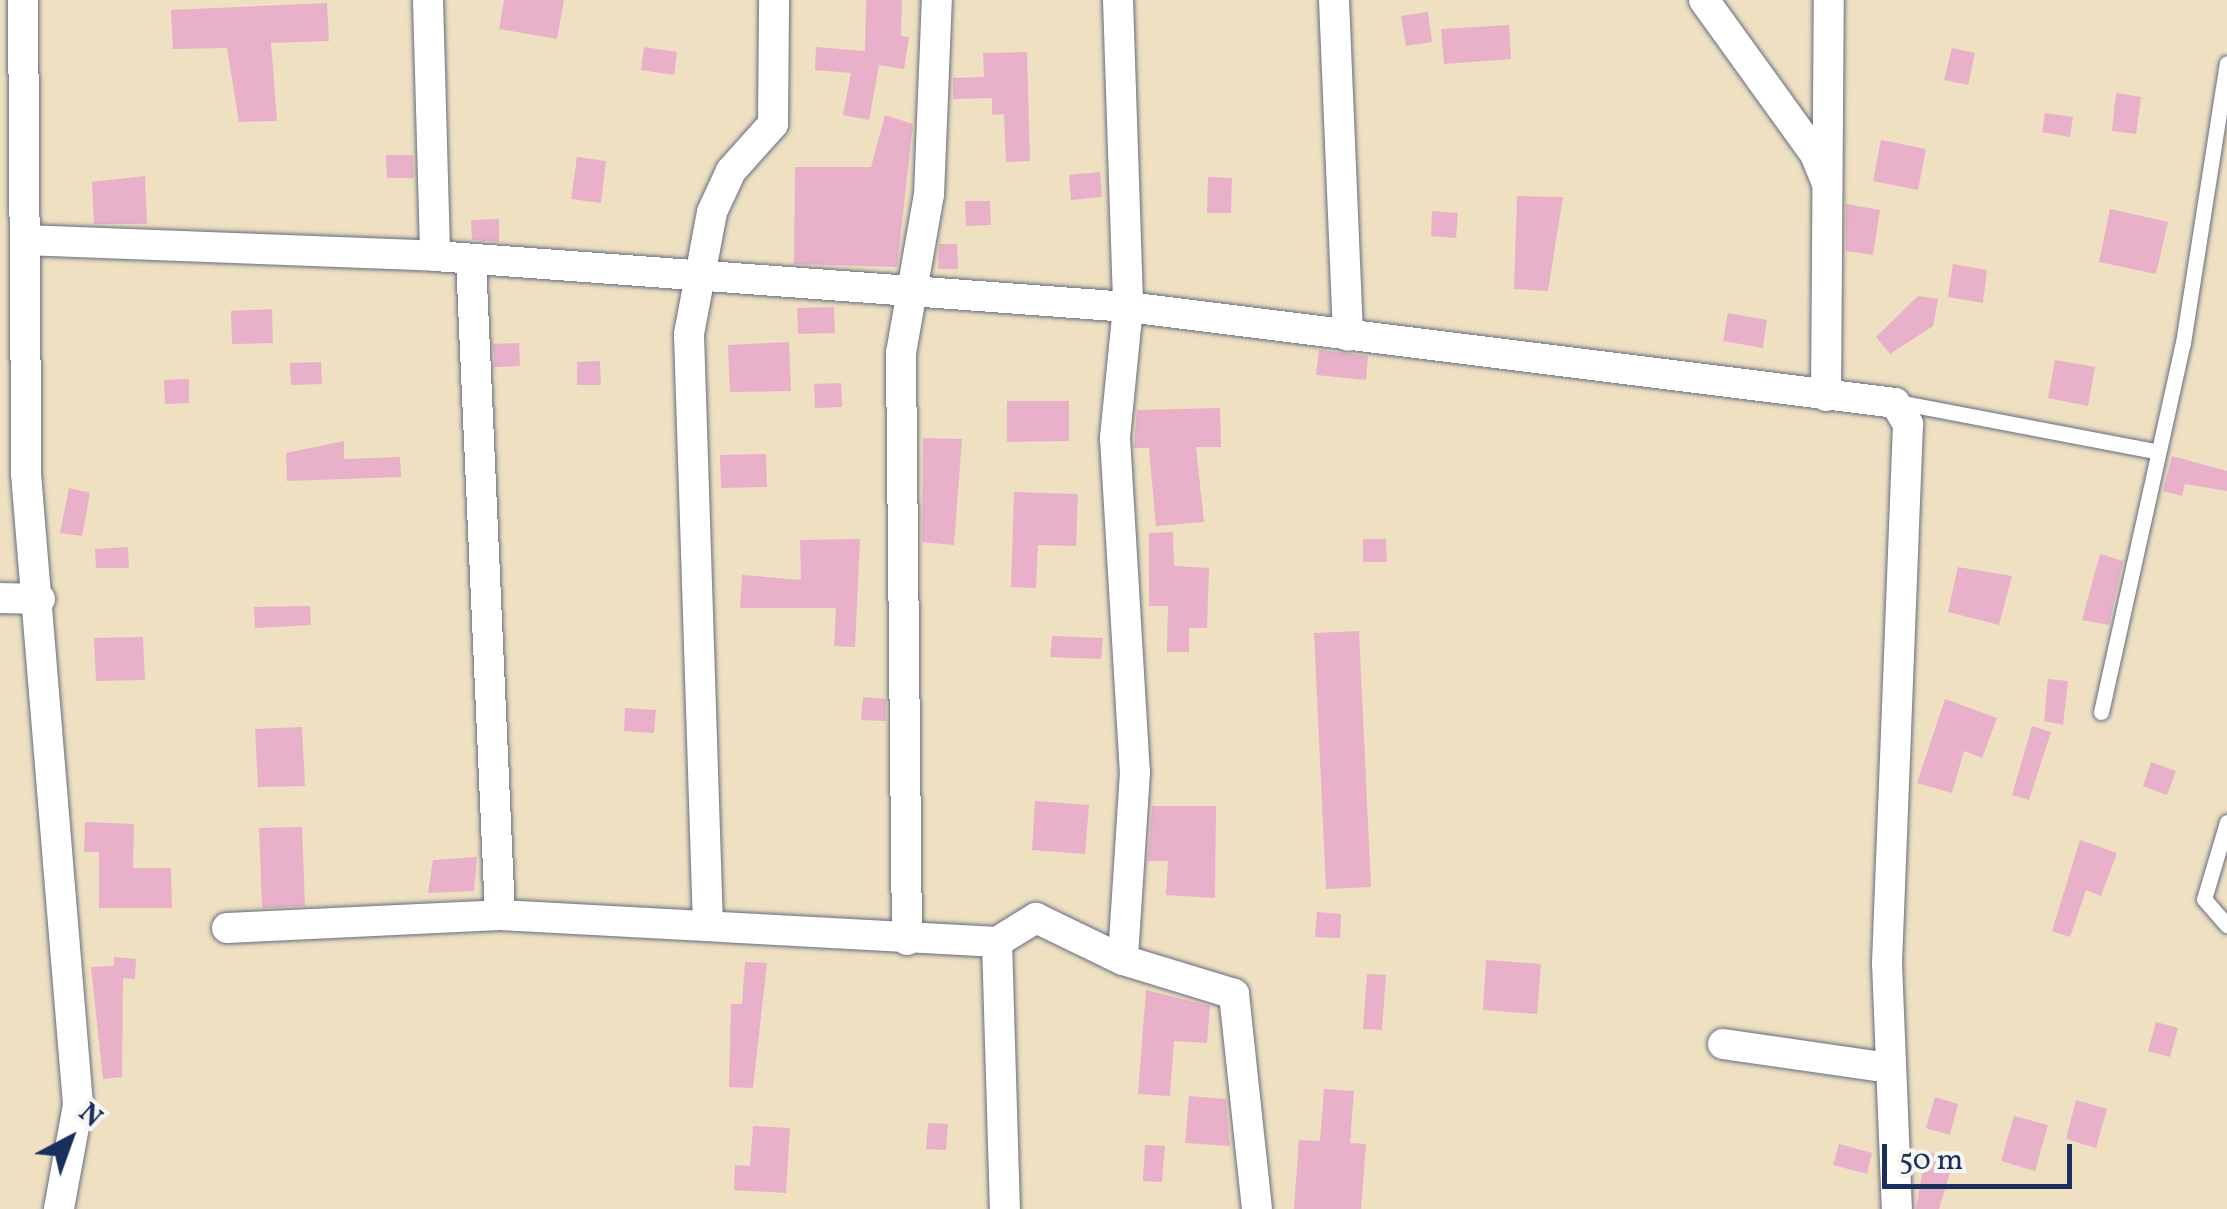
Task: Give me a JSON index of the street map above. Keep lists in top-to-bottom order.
{
  "scale_bar": "50 m",
  "north": "top right"
}
